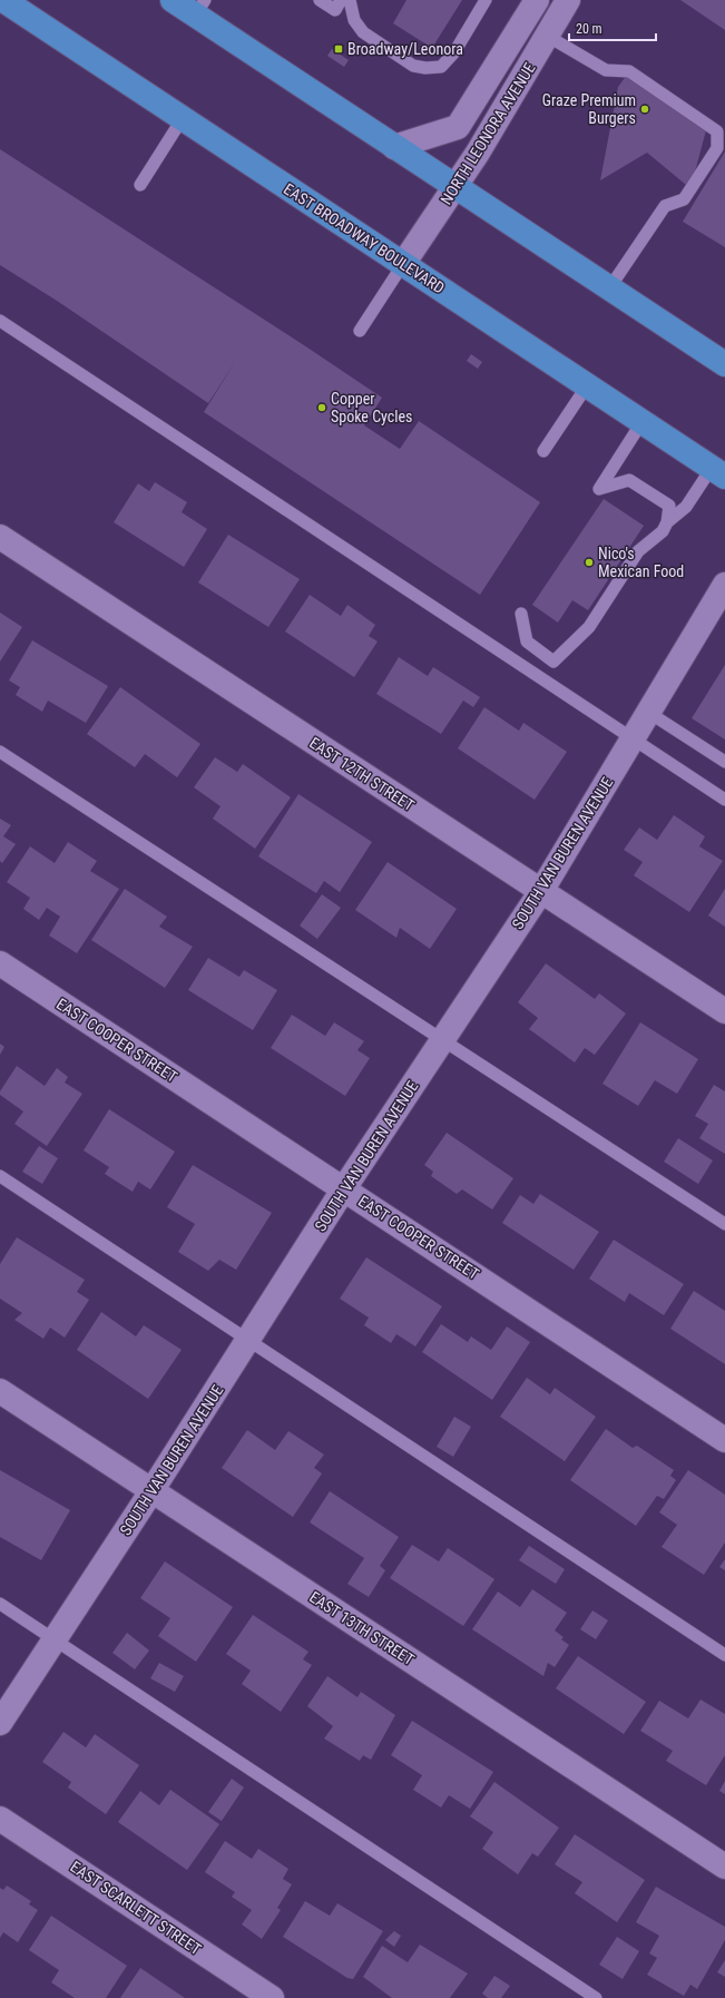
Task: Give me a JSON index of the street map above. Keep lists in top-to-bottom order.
{
  "streets": {
    "main road": ["EAST BROADWAY BOULEVARD"],
    "street": [
      "NORTH LEONORA AVENUE",
      "EAST 12TH STREET",
      "SOUTH VAN BUREN AVENUE",
      "EAST COOPER STREET",
      "EAST 13TH STREET",
      "EAST SCARLETT STREET"
    ]
  },
  "crossings": [
    ["NORTH LEONORA AVENUE", "EAST BROADWAY BOULEVARD"],
    ["EAST 12TH STREET", "SOUTH VAN BUREN AVENUE"],
    ["SOUTH VAN BUREN AVENUE", "EAST COOPER STREET"],
    ["SOUTH VAN BUREN AVENUE", "EAST 13TH STREET"]
  ],
  "places": {
    "transit": ["Broadway/Leonora"],
    "other": ["Graze Premium Burgers", "Copper Spoke Cycles", "Nico's Mexican Food"]
  },
  "scale_bar": "20 m"
}
